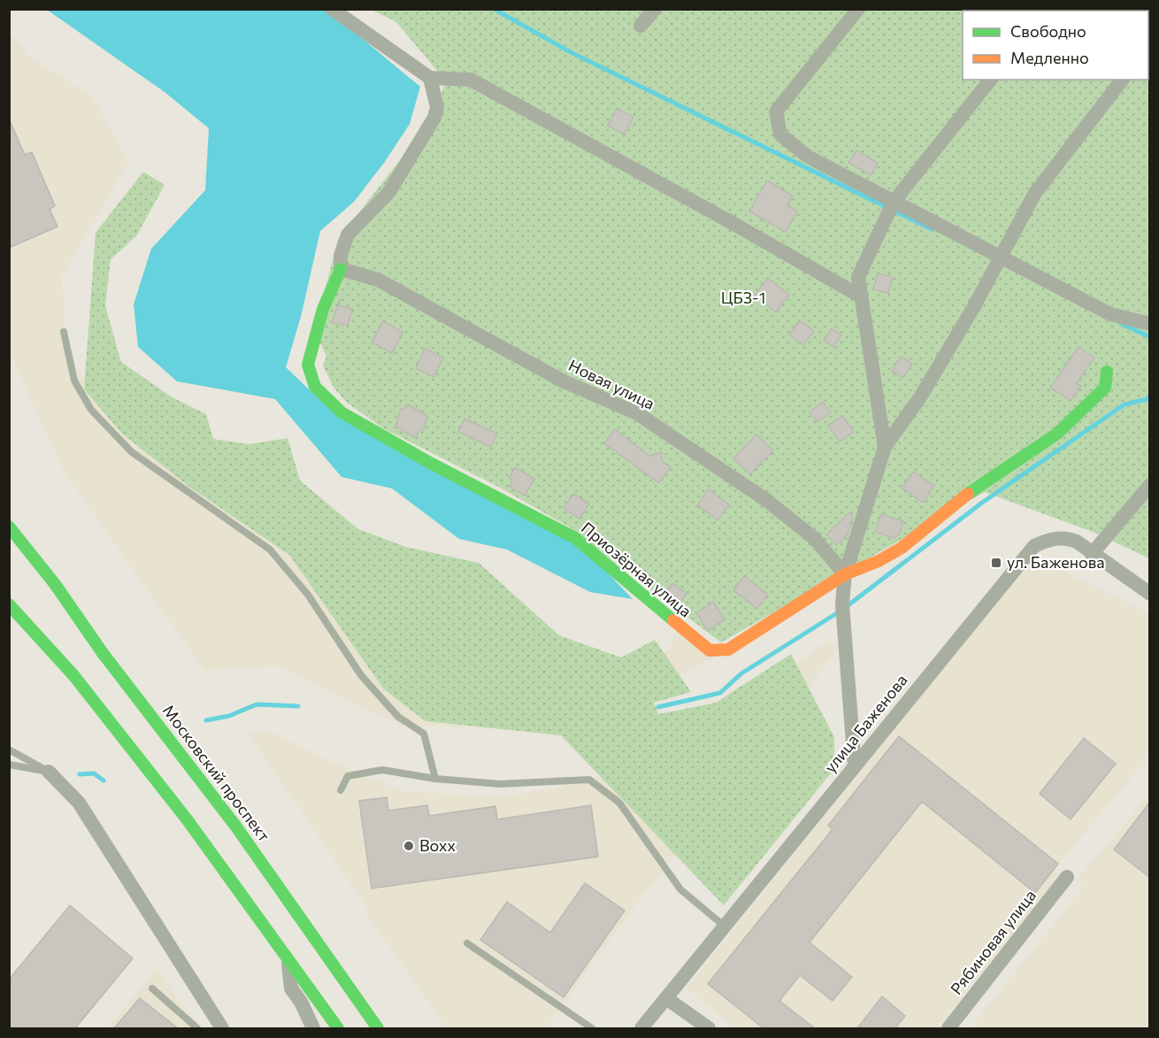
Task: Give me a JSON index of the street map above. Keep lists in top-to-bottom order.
{
  "streets": {
    "main road": ["Приозёрная улица", "Московский проспект"],
    "street": ["Новая улица", "улица Баженова", "Рябиновая улица"]
  },
  "crossings": [
    ["Новая улица", "Приозёрная улица"]
  ],
  "parks": ["ЦБЗ-1"],
  "places": {
    "transit": ["ул. Баженова"],
    "other": ["Boxx"]
  },
  "legend": ["Свободно", "Медленно"]
}
